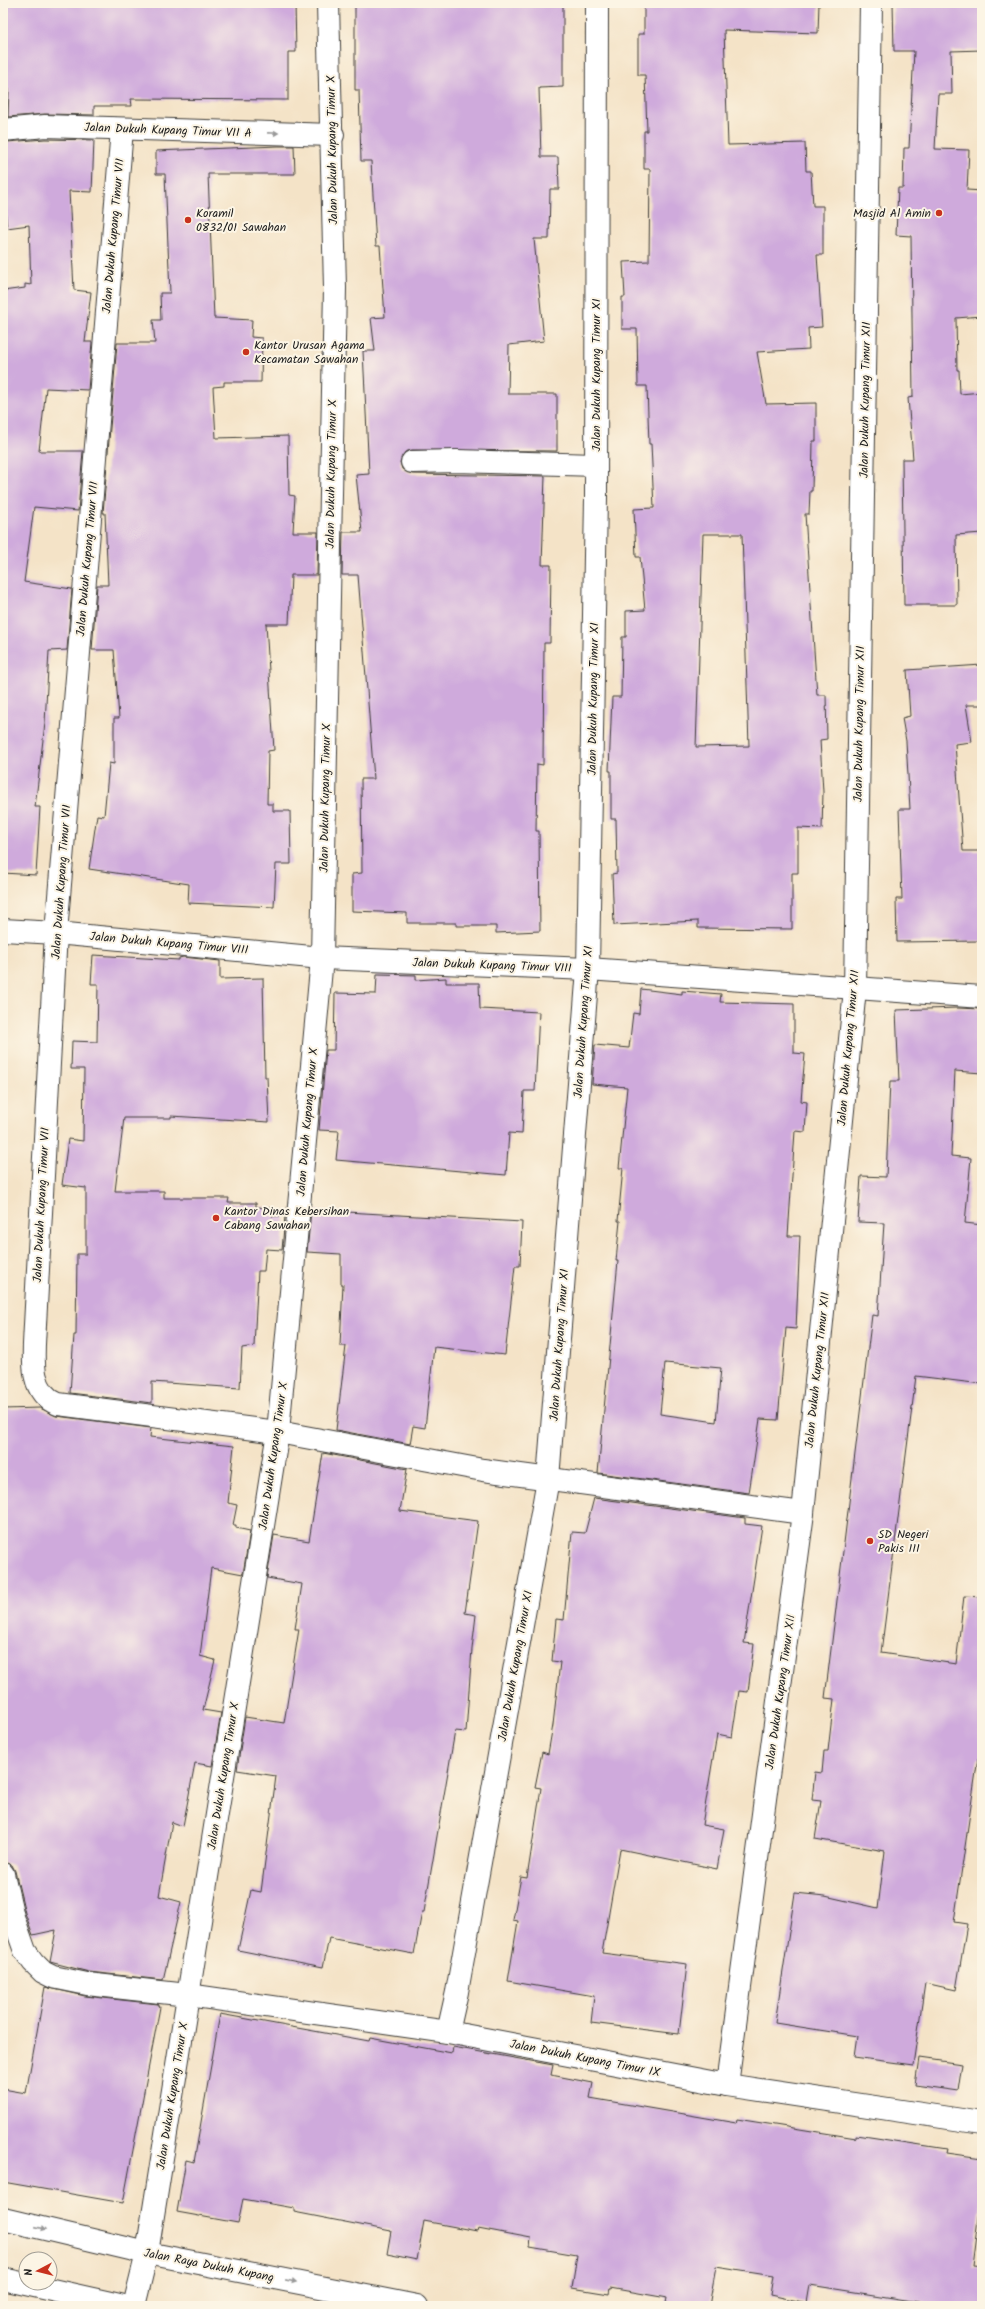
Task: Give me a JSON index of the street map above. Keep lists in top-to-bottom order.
{
  "streets": {
    "street": [
      "Jalan Dukuh Kupang Timur VII A",
      "Jalan Dukuh Kupang Timur X",
      "Jalan Dukuh Kupang Timur VII",
      "Jalan Dukuh Kupang Timur XI",
      "Jalan Dukuh Kupang Timur XII",
      "Jalan Dukuh Kupang Timur VIII",
      "Jalan Dukuh Kupang Timur IX",
      "Jalan Raya Dukuh Kupang"
    ]
  },
  "crossings": [
    ["Jalan Dukuh Kupang Timur VII A", "Jalan Dukuh Kupang Timur X"],
    ["Jalan Dukuh Kupang Timur VII A", "Jalan Dukuh Kupang Timur VII"],
    ["Jalan Dukuh Kupang Timur X", "Jalan Dukuh Kupang Timur VII"],
    ["Jalan Dukuh Kupang Timur X", "Jalan Dukuh Kupang Timur VIII"],
    ["Jalan Dukuh Kupang Timur X", "Jalan Dukuh Kupang Timur IX"],
    ["Jalan Dukuh Kupang Timur X", "Jalan Raya Dukuh Kupang"],
    ["Jalan Dukuh Kupang Timur VII", "Jalan Dukuh Kupang Timur XI"],
    ["Jalan Dukuh Kupang Timur VII", "Jalan Dukuh Kupang Timur XII"],
    ["Jalan Dukuh Kupang Timur VII", "Jalan Dukuh Kupang Timur VIII"],
    ["Jalan Dukuh Kupang Timur XI", "Jalan Dukuh Kupang Timur VIII"],
    ["Jalan Dukuh Kupang Timur XI", "Jalan Dukuh Kupang Timur IX"],
    ["Jalan Dukuh Kupang Timur XII", "Jalan Dukuh Kupang Timur VIII"],
    ["Jalan Dukuh Kupang Timur XII", "Jalan Dukuh Kupang Timur IX"]
  ],
  "one_way": ["Jalan Dukuh Kupang Timur VII A", "Jalan Raya Dukuh Kupang"],
  "places": [
    "Masjid Al Amin",
    "Koramil 0832/01 Sawahan",
    "Kantor Urusan Agama Kecamatan Sawahan",
    "Kantor Dinas Kebersihan Cabang Sawahan",
    "SD Negeri Pakis III"
  ],
  "north": "left"
}
